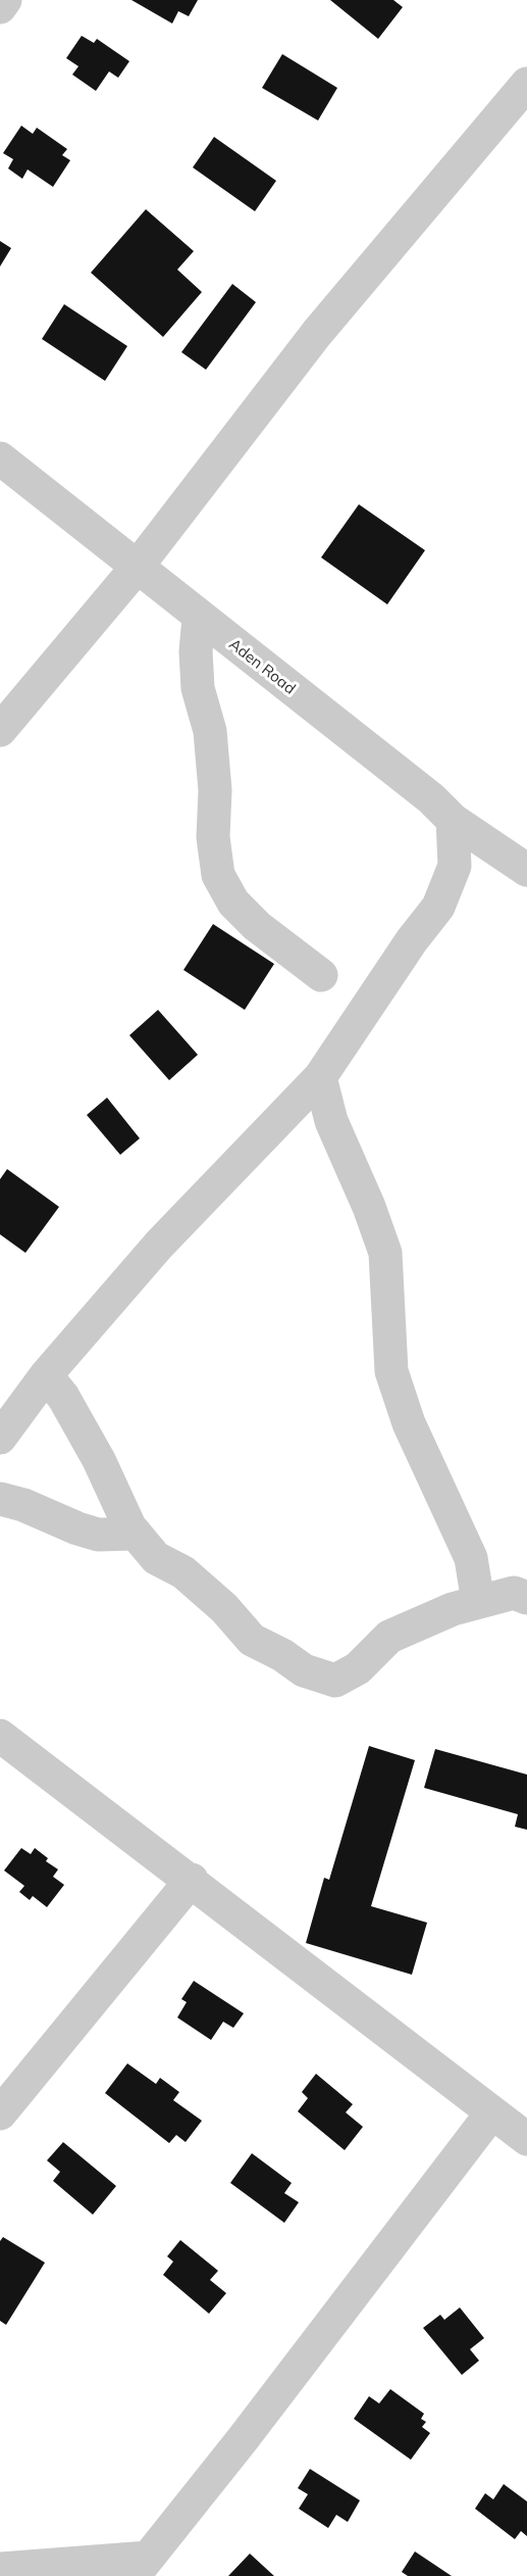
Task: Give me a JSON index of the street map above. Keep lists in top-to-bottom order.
{
  "streets": {
    "street": ["Aden Road"]
  }
}
